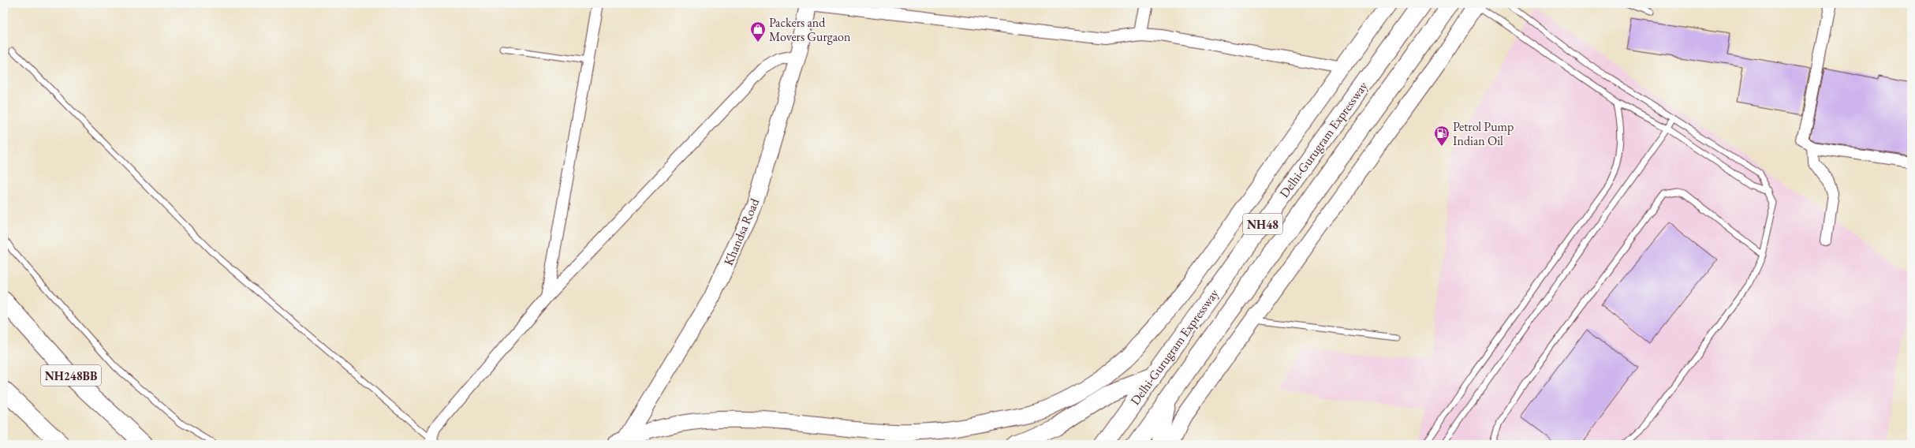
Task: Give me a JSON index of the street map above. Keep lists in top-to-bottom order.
{
  "streets": {
    "highway": ["Delhi-Gurugram Expressway", "NH48", "NH248BB"],
    "main road": ["Khandsa Road"]
  },
  "places": {
    "shop": ["Packers and Movers Gurgaon"],
    "fuel station": ["Petrol Pump Indian Oil"]
  }
}
